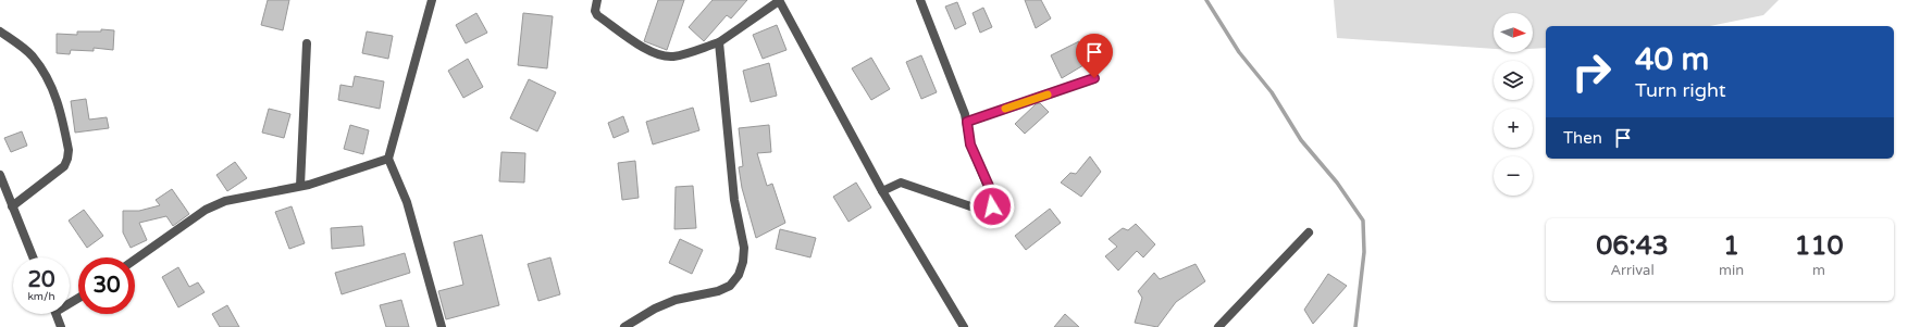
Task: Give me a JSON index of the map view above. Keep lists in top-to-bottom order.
{
  "north": "right",
  "page": {
    "map_buttons": ["+", "−"],
    "turn": ["40 m", "Turn right"],
    "then": "Then",
    "eta": [
      "06:43",
      "Arrival",
      "1",
      "min",
      "110",
      "m"
    ],
    "speed": "20 km/h",
    "limit": "30"
  }
}
